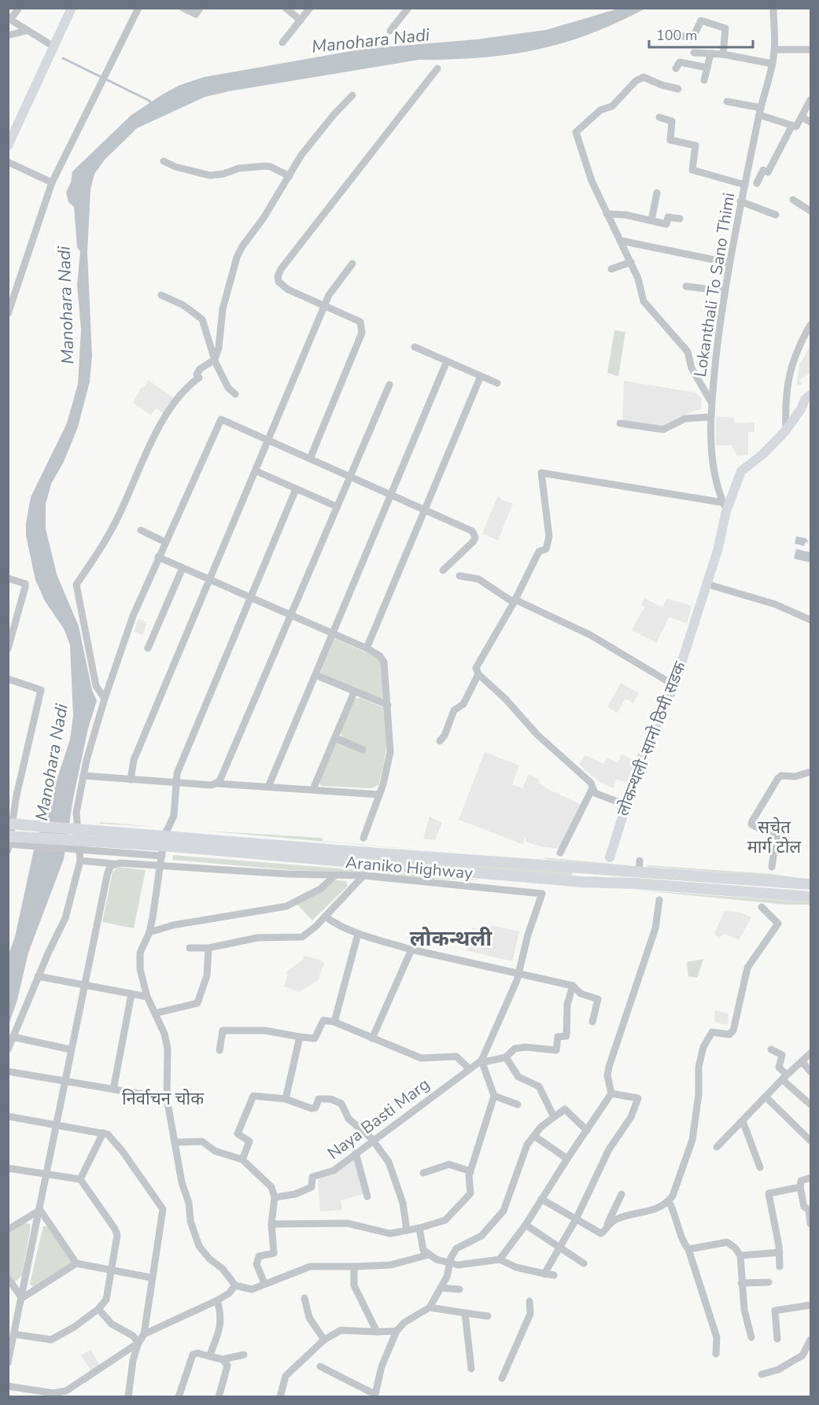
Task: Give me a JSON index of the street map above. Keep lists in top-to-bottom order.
{
  "streets": {
    "highway": ["Araniko Highway"],
    "main road": ["लोकन्थली-सानो ठिमी सडक"],
    "street": ["Lokanthali To Sano Thimi", "Naya Basti Marg"]
  },
  "crossings": [
    ["Lokanthali To Sano Thimi", "लोकन्थली-सानो ठिमी सडक"]
  ],
  "districts": ["सचेत मार्ग टोल", "लोकन्थली", "निर्वाचन चोक"],
  "water": ["Manohara Nadi"],
  "scale_bar": "100 m"
}
